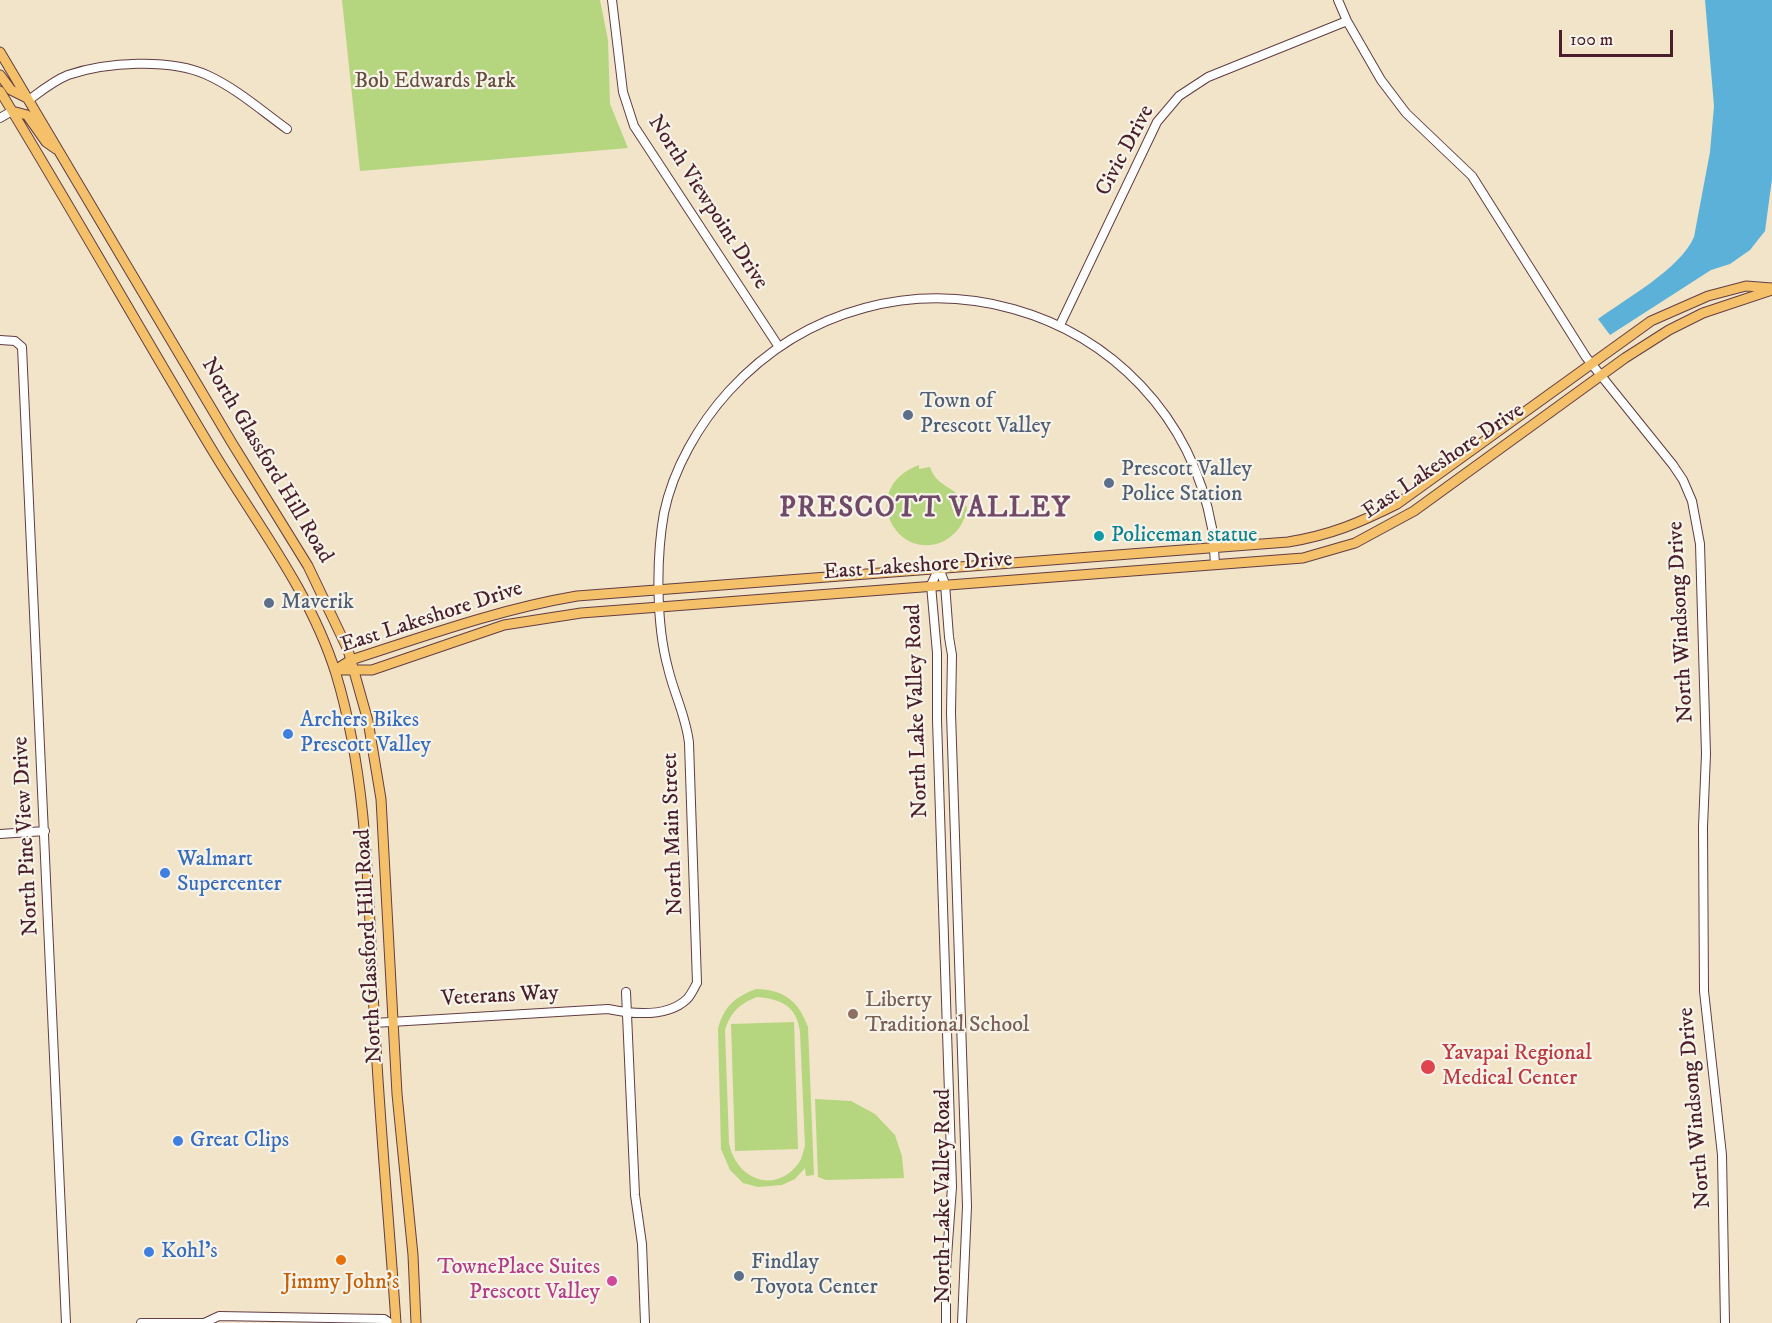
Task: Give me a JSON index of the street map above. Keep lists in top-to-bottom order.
{
  "streets": {
    "main road": ["North Glassford Hill Road", "East Lakeshore Drive"],
    "street": [
      "Civic Drive",
      "North Viewpoint Drive",
      "North Windsong Drive",
      "North Lake Valley Road",
      "North Main Street",
      "North Pine View Drive",
      "Veterans Way"
    ]
  },
  "crossings": [
    ["Civic Drive", "North Windsong Drive"],
    ["Civic Drive", "North Main Street"],
    ["North Viewpoint Drive", "North Main Street"],
    ["North Glassford Hill Road", "East Lakeshore Drive"],
    ["North Glassford Hill Road", "Veterans Way"],
    ["East Lakeshore Drive", "North Windsong Drive"],
    ["East Lakeshore Drive", "North Lake Valley Road"],
    ["East Lakeshore Drive", "North Main Street"],
    ["North Main Street", "Veterans Way"]
  ],
  "districts": ["PRESCOTT VALLEY"],
  "parks": ["Bob Edwards Park"],
  "places": [
    "Town of Prescott Valley",
    "Prescott Valley Police Station",
    "Policeman statue",
    "Maverik",
    "Archers Bikes Prescott Valley",
    "Walmart Supercenter",
    "Liberty Traditional School",
    "Yavapai Regional Medical Center",
    "Great Clips",
    "Kohl's",
    "Jimmy John's",
    "Findlay Toyota Center",
    "TownePlace Suites Prescott Valley"
  ],
  "scale_bar": "100 m"
}
